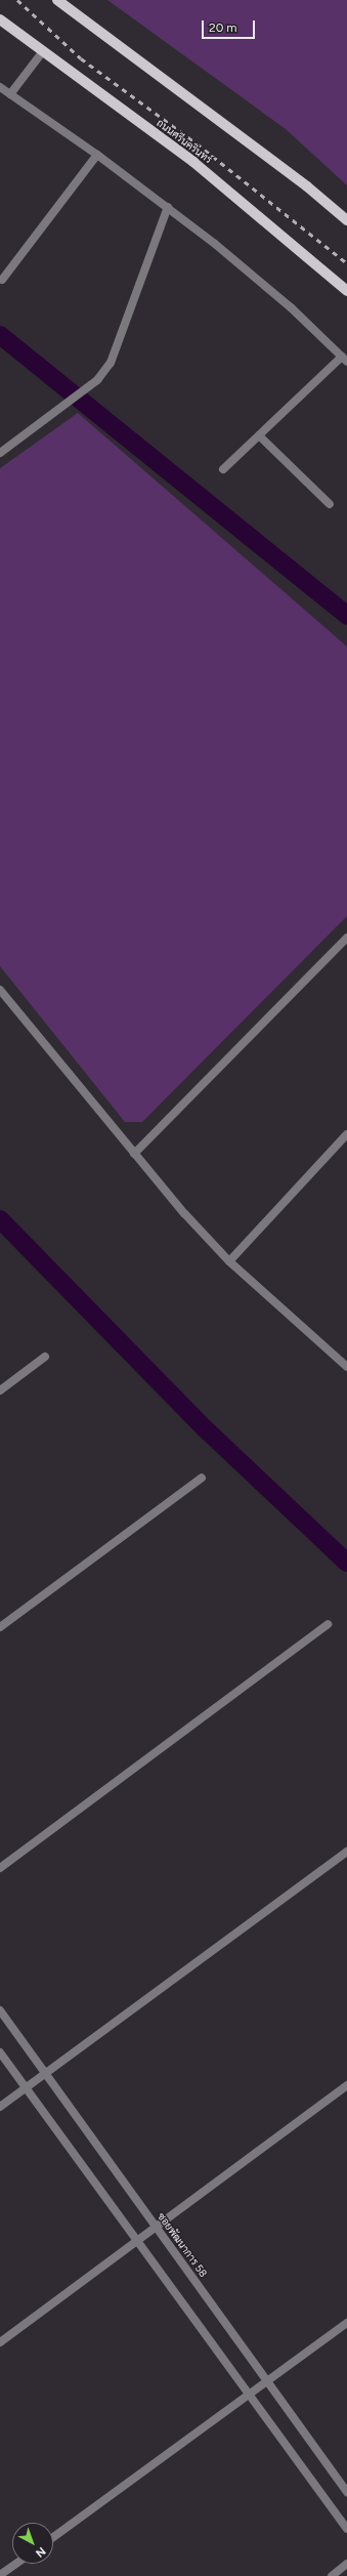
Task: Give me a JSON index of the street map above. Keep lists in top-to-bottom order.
{
  "streets": {
    "main road": ["ถนนศรีนครินทร์"],
    "street": ["ซอยพัฒนาการ 58"]
  },
  "scale_bar": "20 m",
  "north": "bottom right"
}
